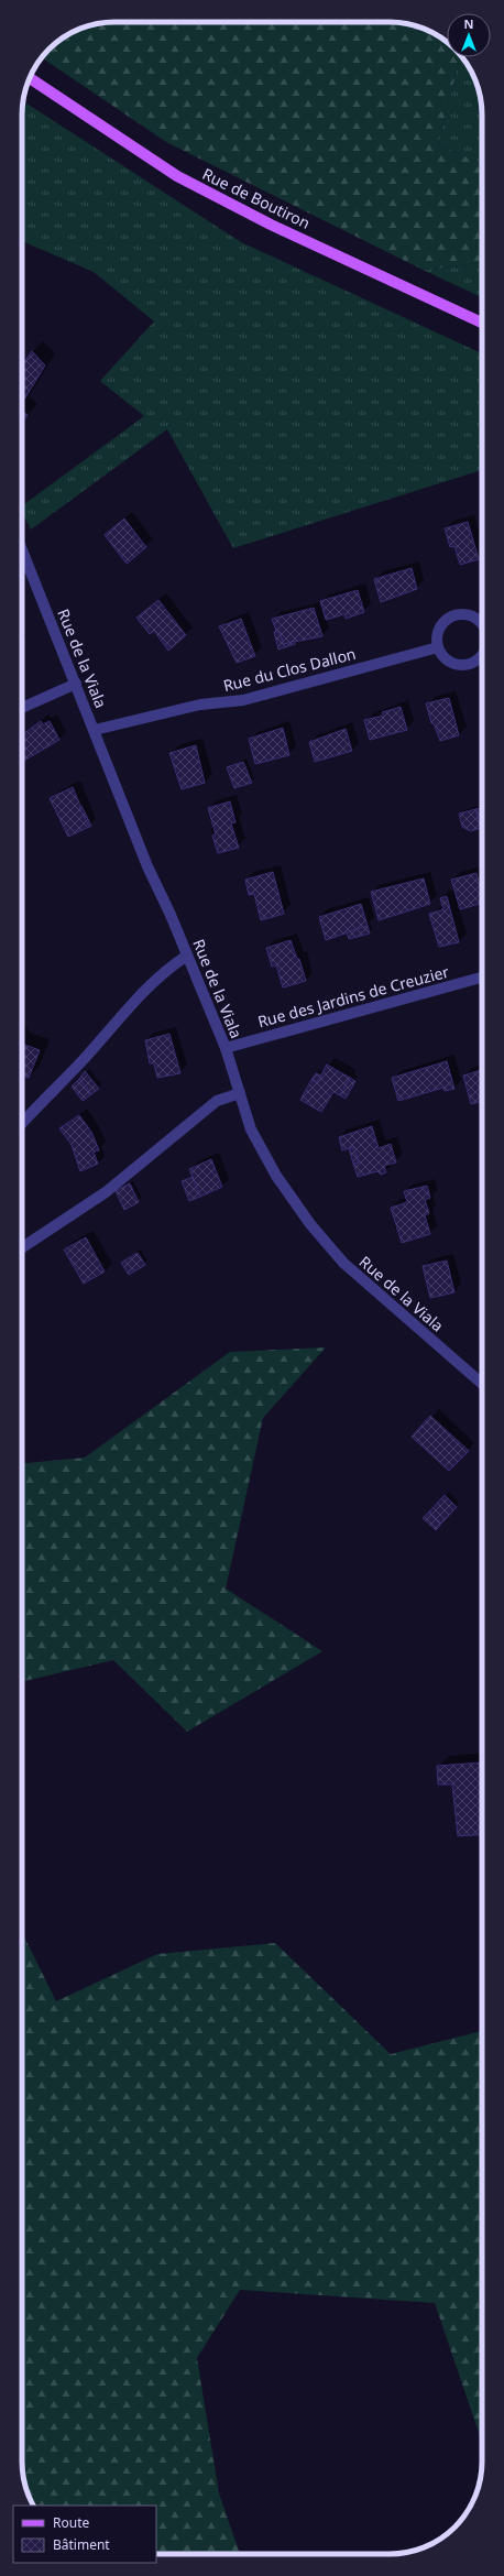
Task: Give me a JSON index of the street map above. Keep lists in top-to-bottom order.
{
  "streets": {
    "main road": ["Rue de Boutiron"],
    "street": ["Rue de la Viala", "Rue du Clos Dallon", "Rue des Jardins de Creuzier"]
  },
  "crossings": [
    ["Rue de la Viala", "Rue du Clos Dallon"],
    ["Rue de la Viala", "Rue des Jardins de Creuzier"]
  ],
  "legend": ["Route", "Bâtiment"],
  "north": "top"
}
